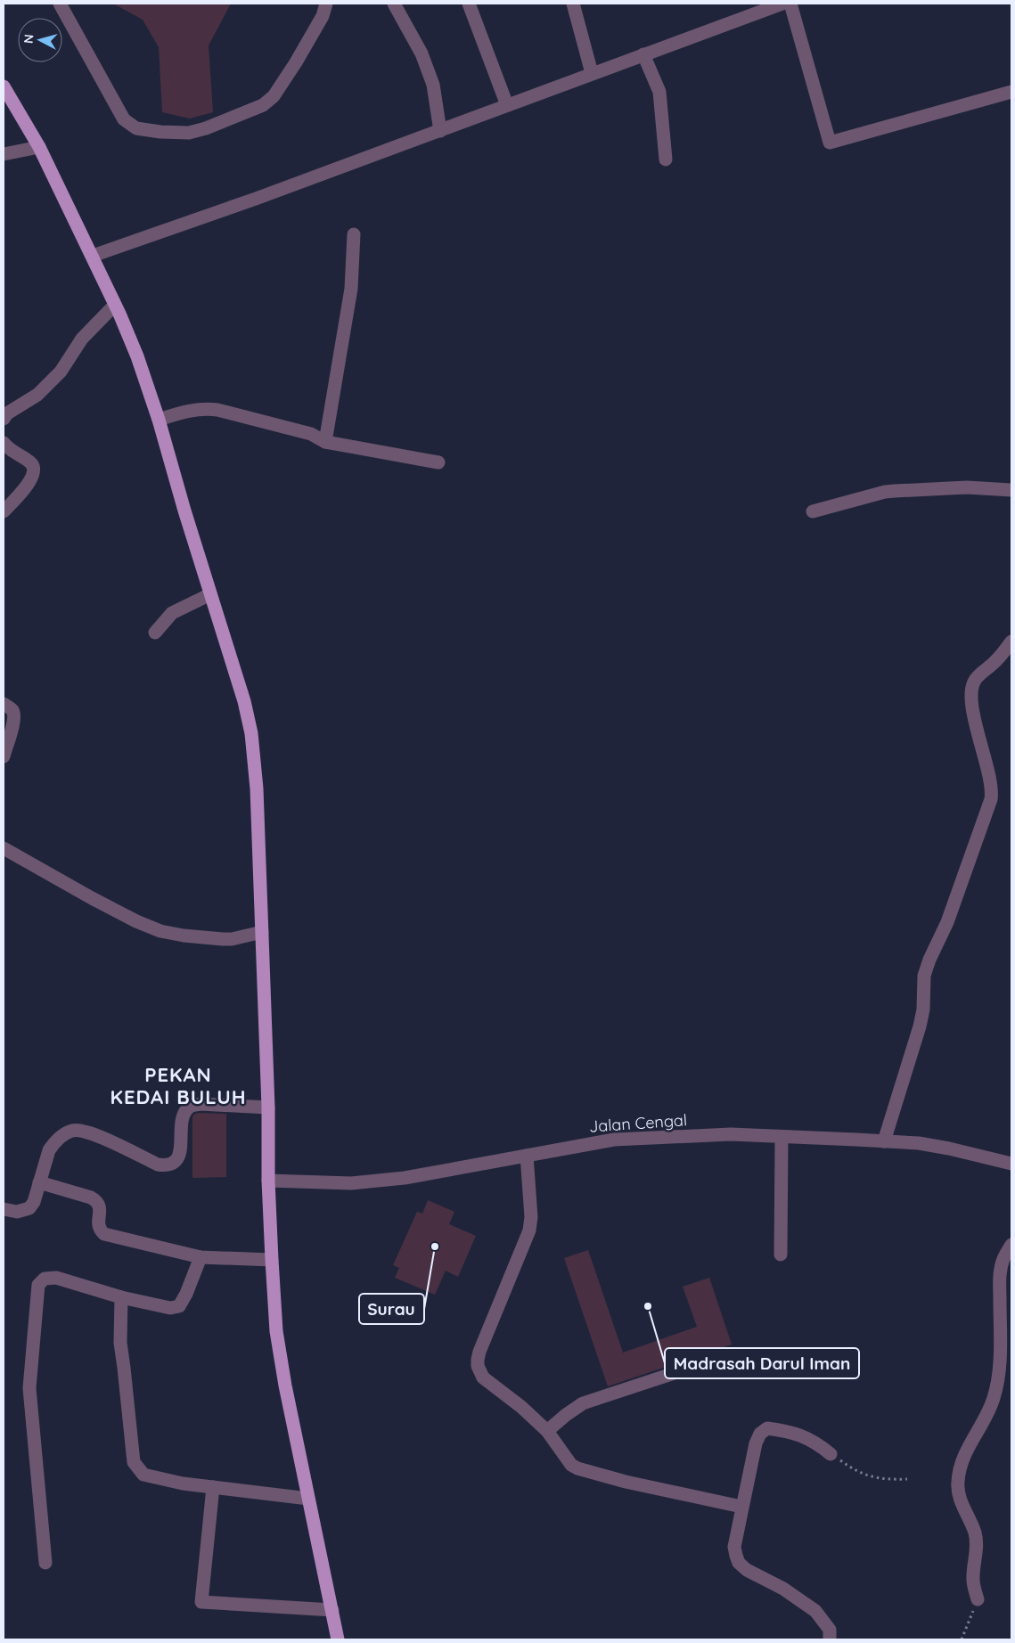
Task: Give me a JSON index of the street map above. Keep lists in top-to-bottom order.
{
  "streets": {
    "street": ["Jalan Cengal"]
  },
  "districts": ["PEKAN KEDAI BULUH"],
  "places": ["Surau", "Madrasah Darul Iman"],
  "north": "left"
}
